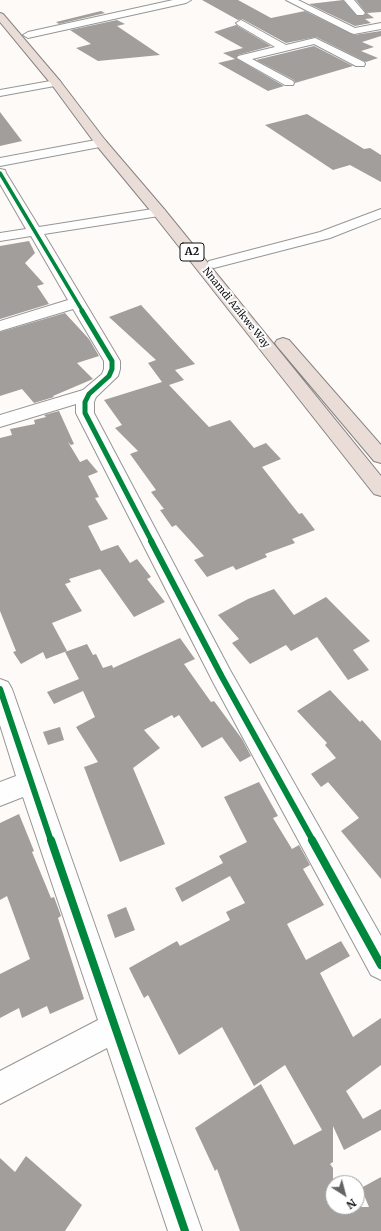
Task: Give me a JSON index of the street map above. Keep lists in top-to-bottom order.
{
  "streets": {
    "highway": ["A2", "Nnamdi Azikwe Way"]
  },
  "north": "bottom right"
}
